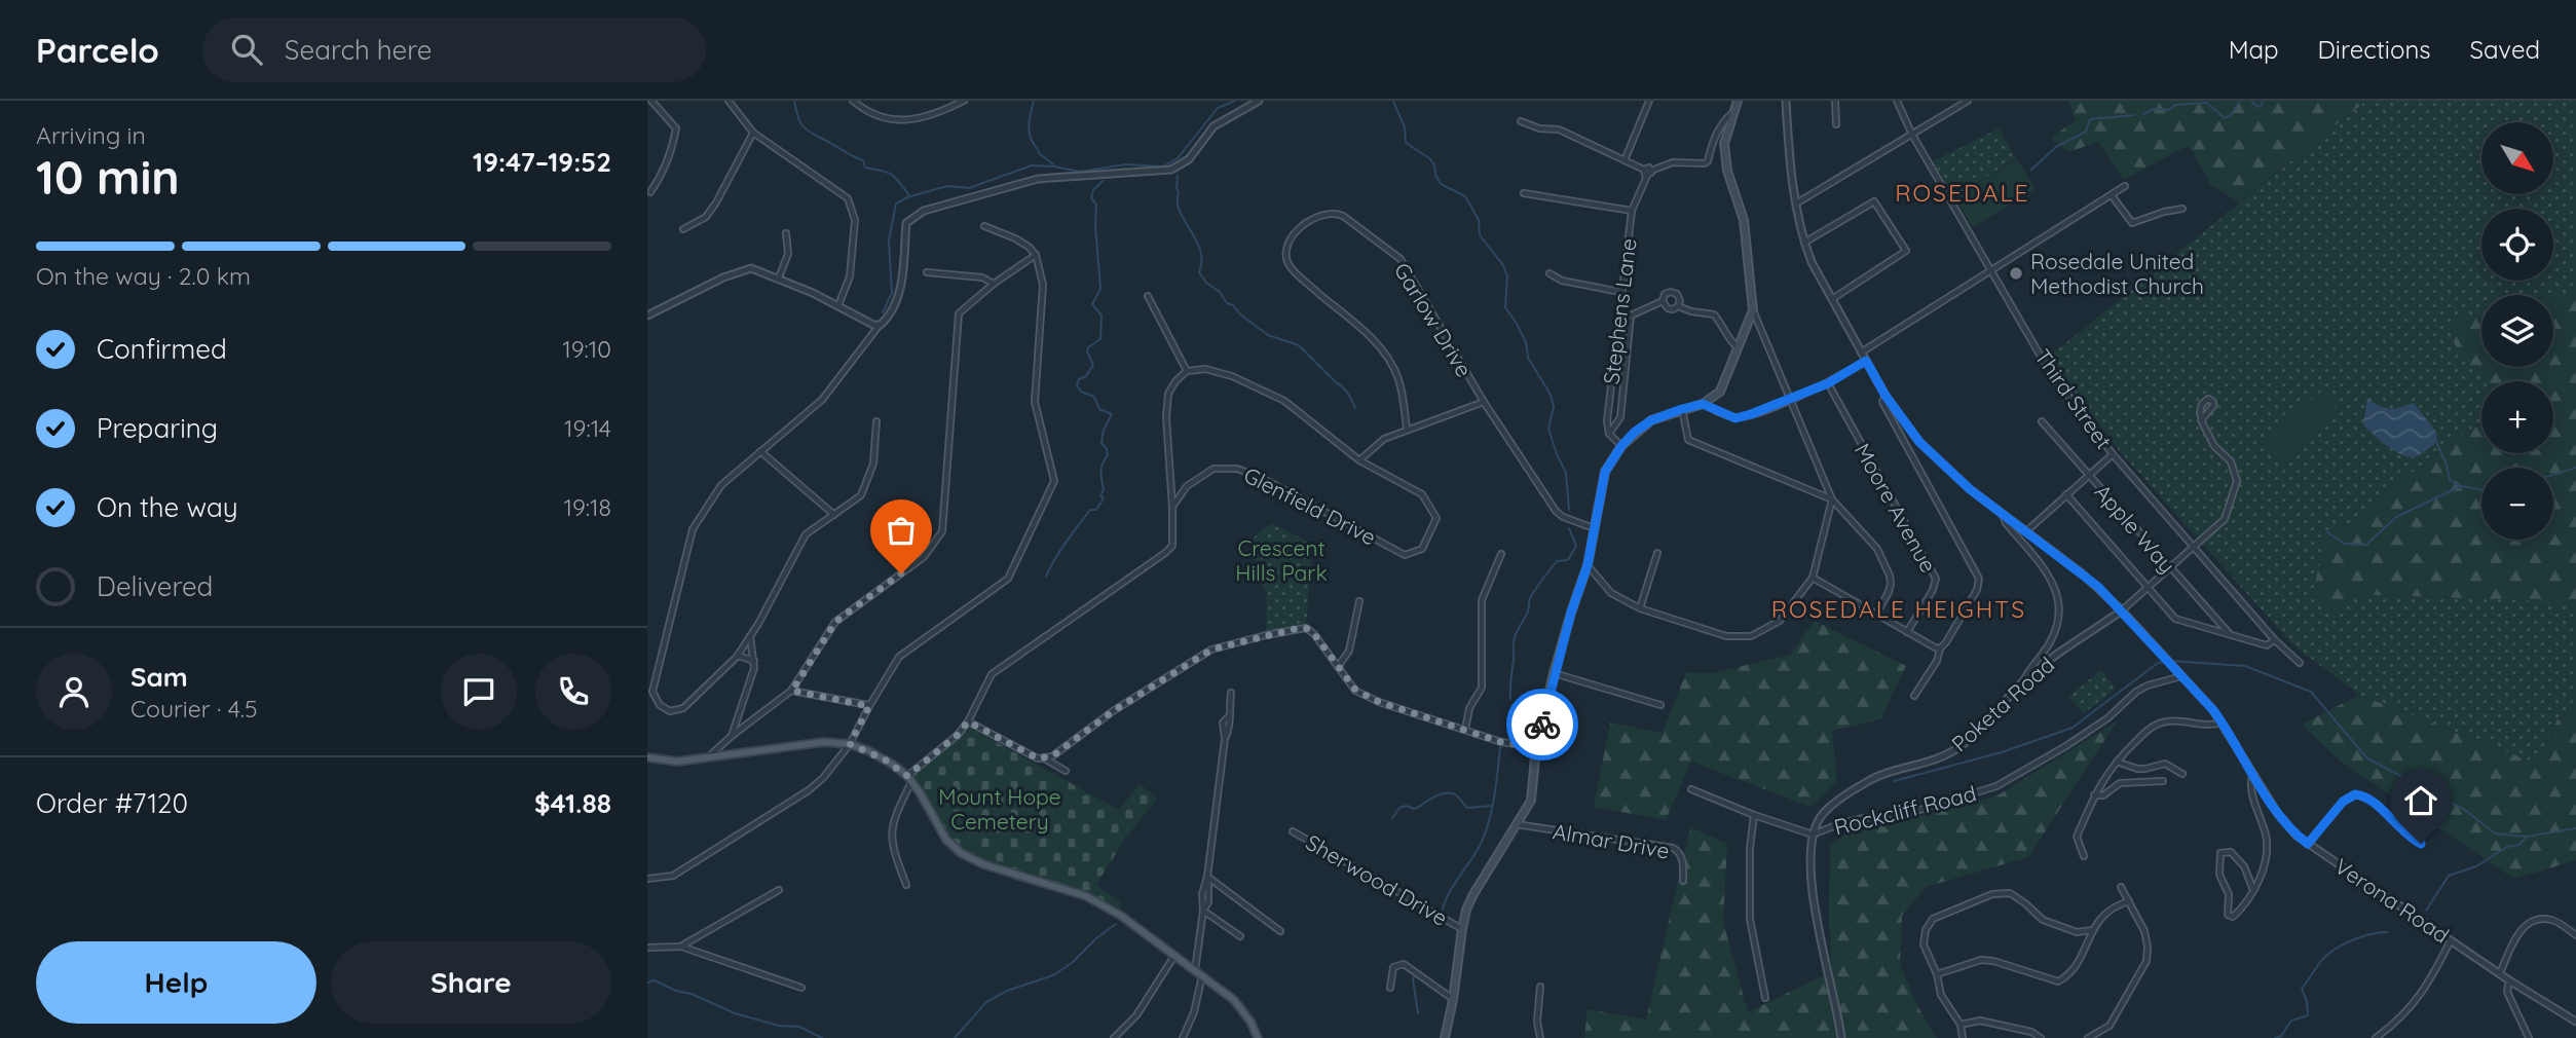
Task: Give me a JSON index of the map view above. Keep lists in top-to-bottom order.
{
  "streets": {
    "street": [
      "Stephens Lane",
      "Garlow Drive",
      "Third Street",
      "Glenfield Drive",
      "Moore Avenue",
      "Apple Way",
      "Poketa Road",
      "Rockcliff Road",
      "Almar Drive",
      "Sherwood Drive",
      "Verona Road"
    ]
  },
  "crossings": [
    ["Third Street", "Poketa Road"],
    ["Apple Way", "Poketa Road"],
    ["Poketa Road", "Rockcliff Road"],
    ["Poketa Road", "Verona Road"],
    ["Rockcliff Road", "Verona Road"]
  ],
  "districts": ["ROSEDALE", "ROSEDALE HEIGHTS"],
  "parks": ["Crescent Hills Park", "Mount Hope Cemetery"],
  "places": ["Rosedale United Methodist Church"],
  "north": "bottom right",
  "page": {
    "header": "Parcelo",
    "search": "Search here",
    "nav": ["Map", "Directions", "Saved"],
    "heading": ["10 min", "Arriving in", "19:47–19:52"],
    "panel": [
      "Sam",
      "Courier · 4.5",
      "Order #7120",
      "$41.88"
    ],
    "map_buttons": ["+", "−"],
    "bar": "On the way · 2.0 km",
    "list": [
      ["Confirmed", "19:10"],
      ["Preparing", "19:14"],
      ["On the way", "19:18"],
      "Delivered"
    ],
    "buttons": ["Help", "Share"]
  }
}
